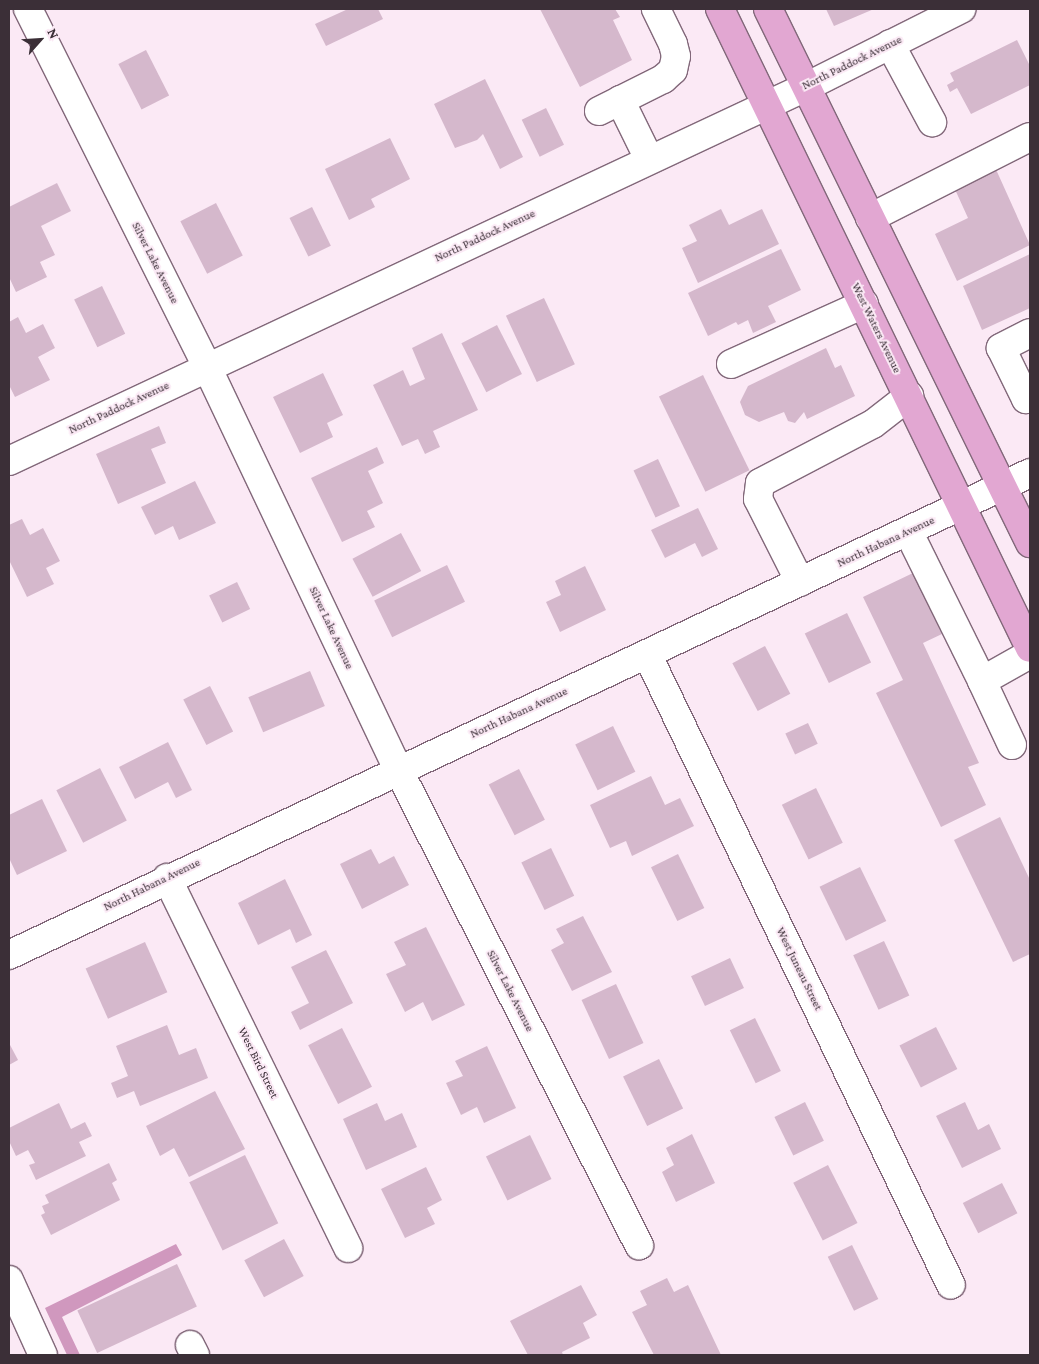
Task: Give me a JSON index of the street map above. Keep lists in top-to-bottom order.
{
  "streets": {
    "main road": ["West Waters Avenue"],
    "street": [
      "North Paddock Avenue",
      "Silver Lake Avenue",
      "North Habana Avenue",
      "West Juneau Street",
      "West Bird Street"
    ]
  },
  "crossings": [
    ["North Paddock Avenue", "Silver Lake Avenue"],
    ["North Paddock Avenue", "West Waters Avenue"],
    ["Silver Lake Avenue", "North Habana Avenue"],
    ["West Waters Avenue", "North Habana Avenue"],
    ["North Habana Avenue", "West Juneau Street"],
    ["North Habana Avenue", "West Bird Street"]
  ],
  "north": "top right"
}
